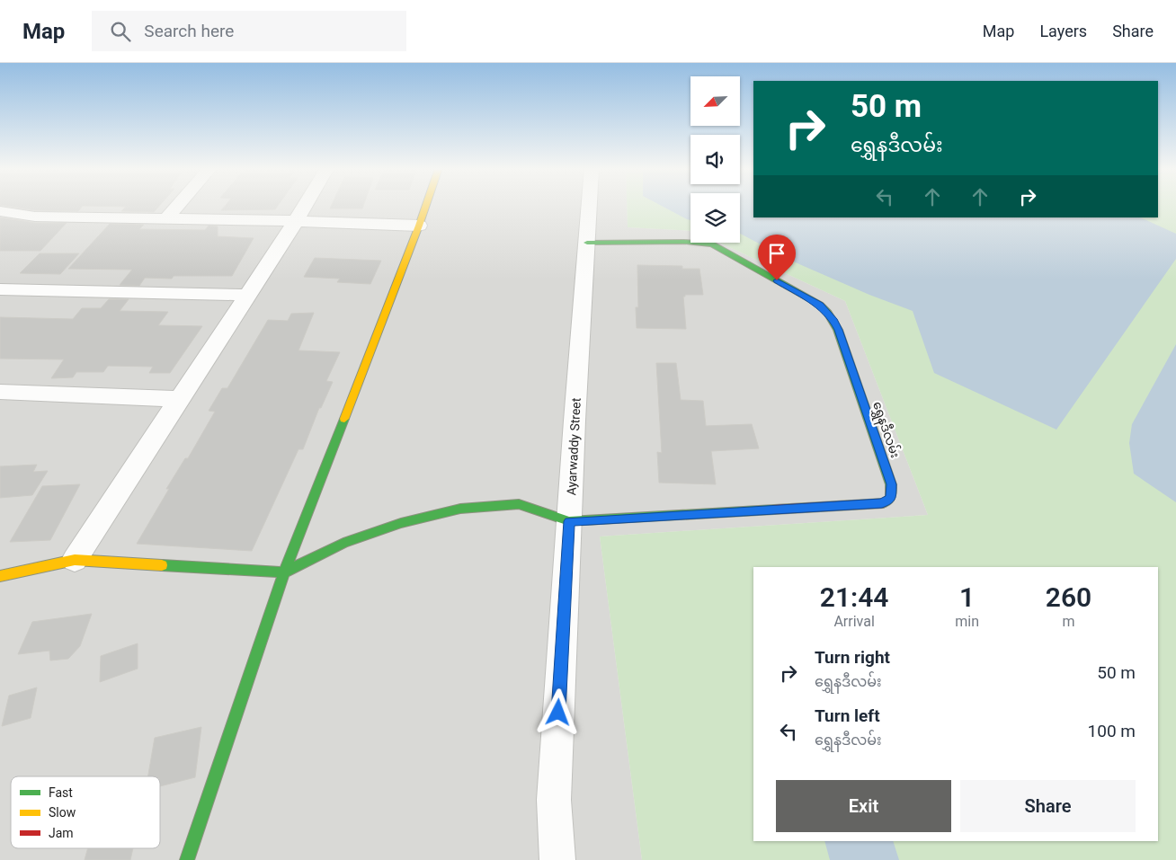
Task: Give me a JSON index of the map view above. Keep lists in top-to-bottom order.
{
  "streets": {
    "street": ["ရွှေနဒီလမ်း", "Ayarwaddy Street"]
  },
  "crossings": [
    ["ရွှေနဒီလမ်း", "Ayarwaddy Street"]
  ],
  "legend": ["Fast", "Slow", "Jam"],
  "north": "bottom left",
  "page": {
    "header": "Map",
    "search": "Search here",
    "nav": ["Map", "Layers", "Share"],
    "turn": ["50 m", "ရွှေနဒီလမ်း"],
    "eta": [
      "21:44",
      "Arrival",
      "1",
      "min",
      "260",
      "m"
    ],
    "list": [
      {
        "name": "Turn right",
        "note": "ရွှေနဒီလမ်း",
        "value": "50 m"
      },
      {
        "name": "Turn left",
        "note": "ရွှေနဒီလမ်း",
        "value": "100 m"
      }
    ],
    "buttons": ["Exit", "Share"]
  }
}
